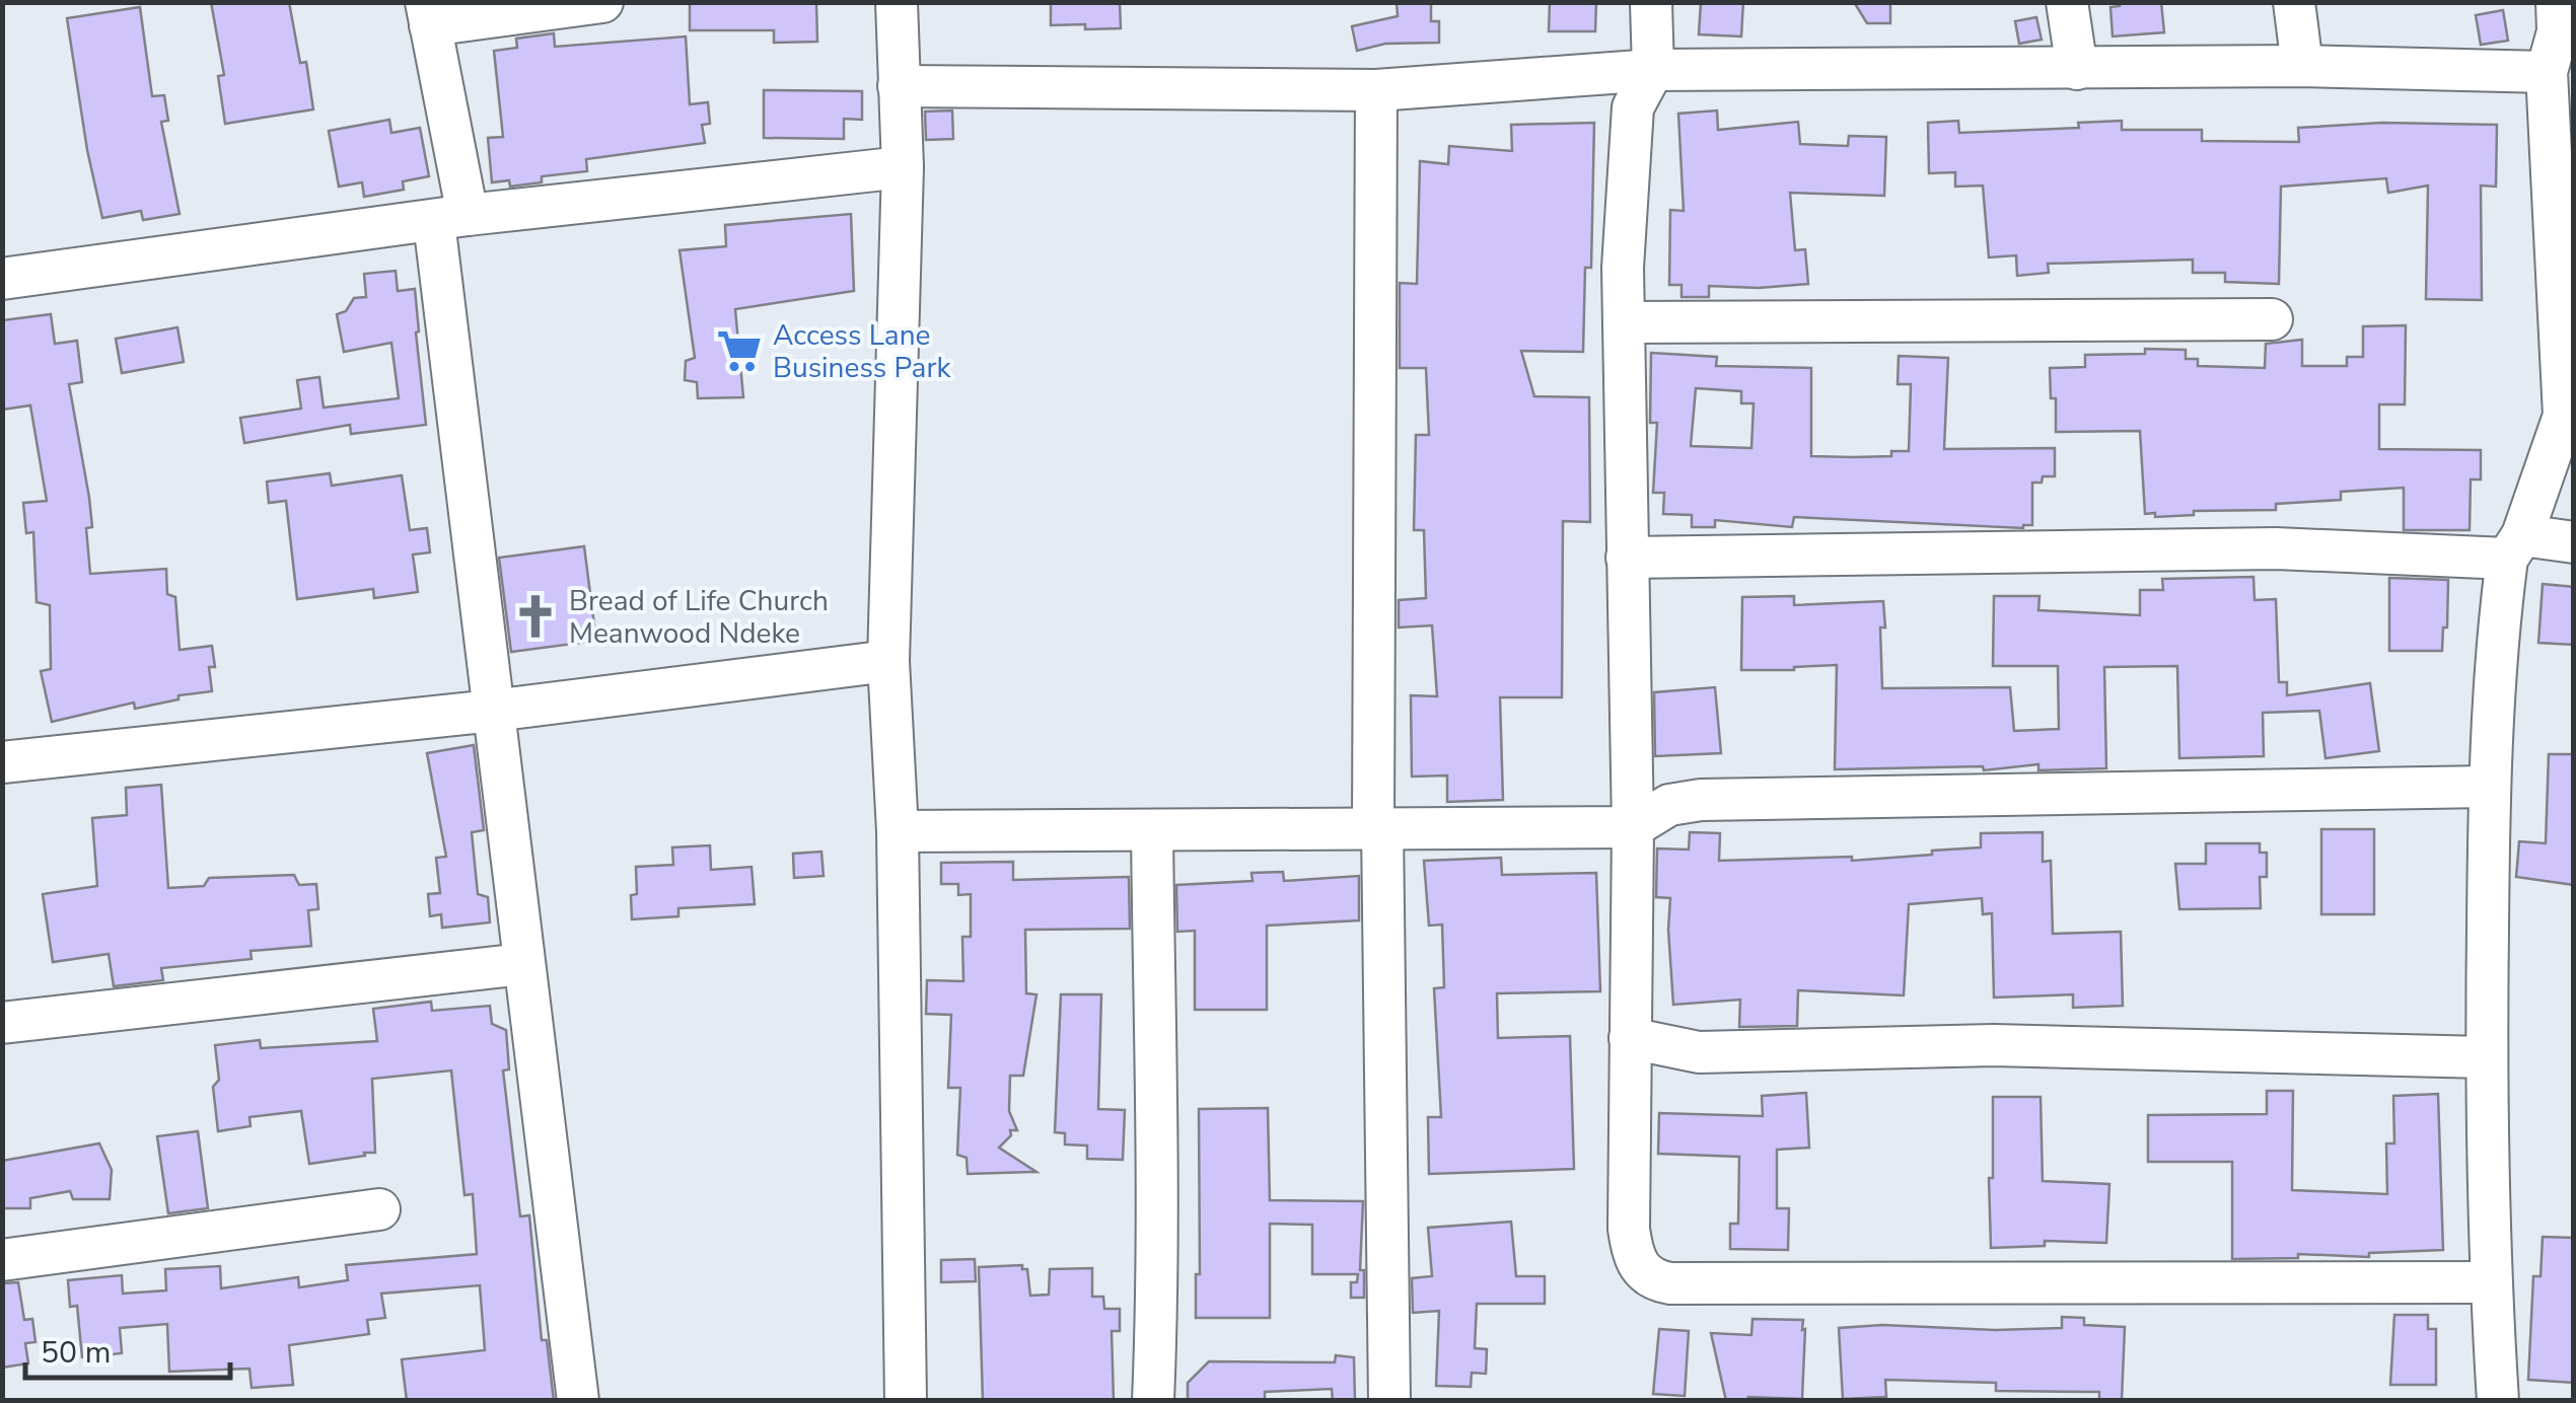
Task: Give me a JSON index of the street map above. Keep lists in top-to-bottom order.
{
  "places": {
    "supermarket": ["Access Lane Business Park"],
    "church": ["Bread of Life Church Meanwood Ndeke"]
  },
  "scale_bar": "50 m"
}
